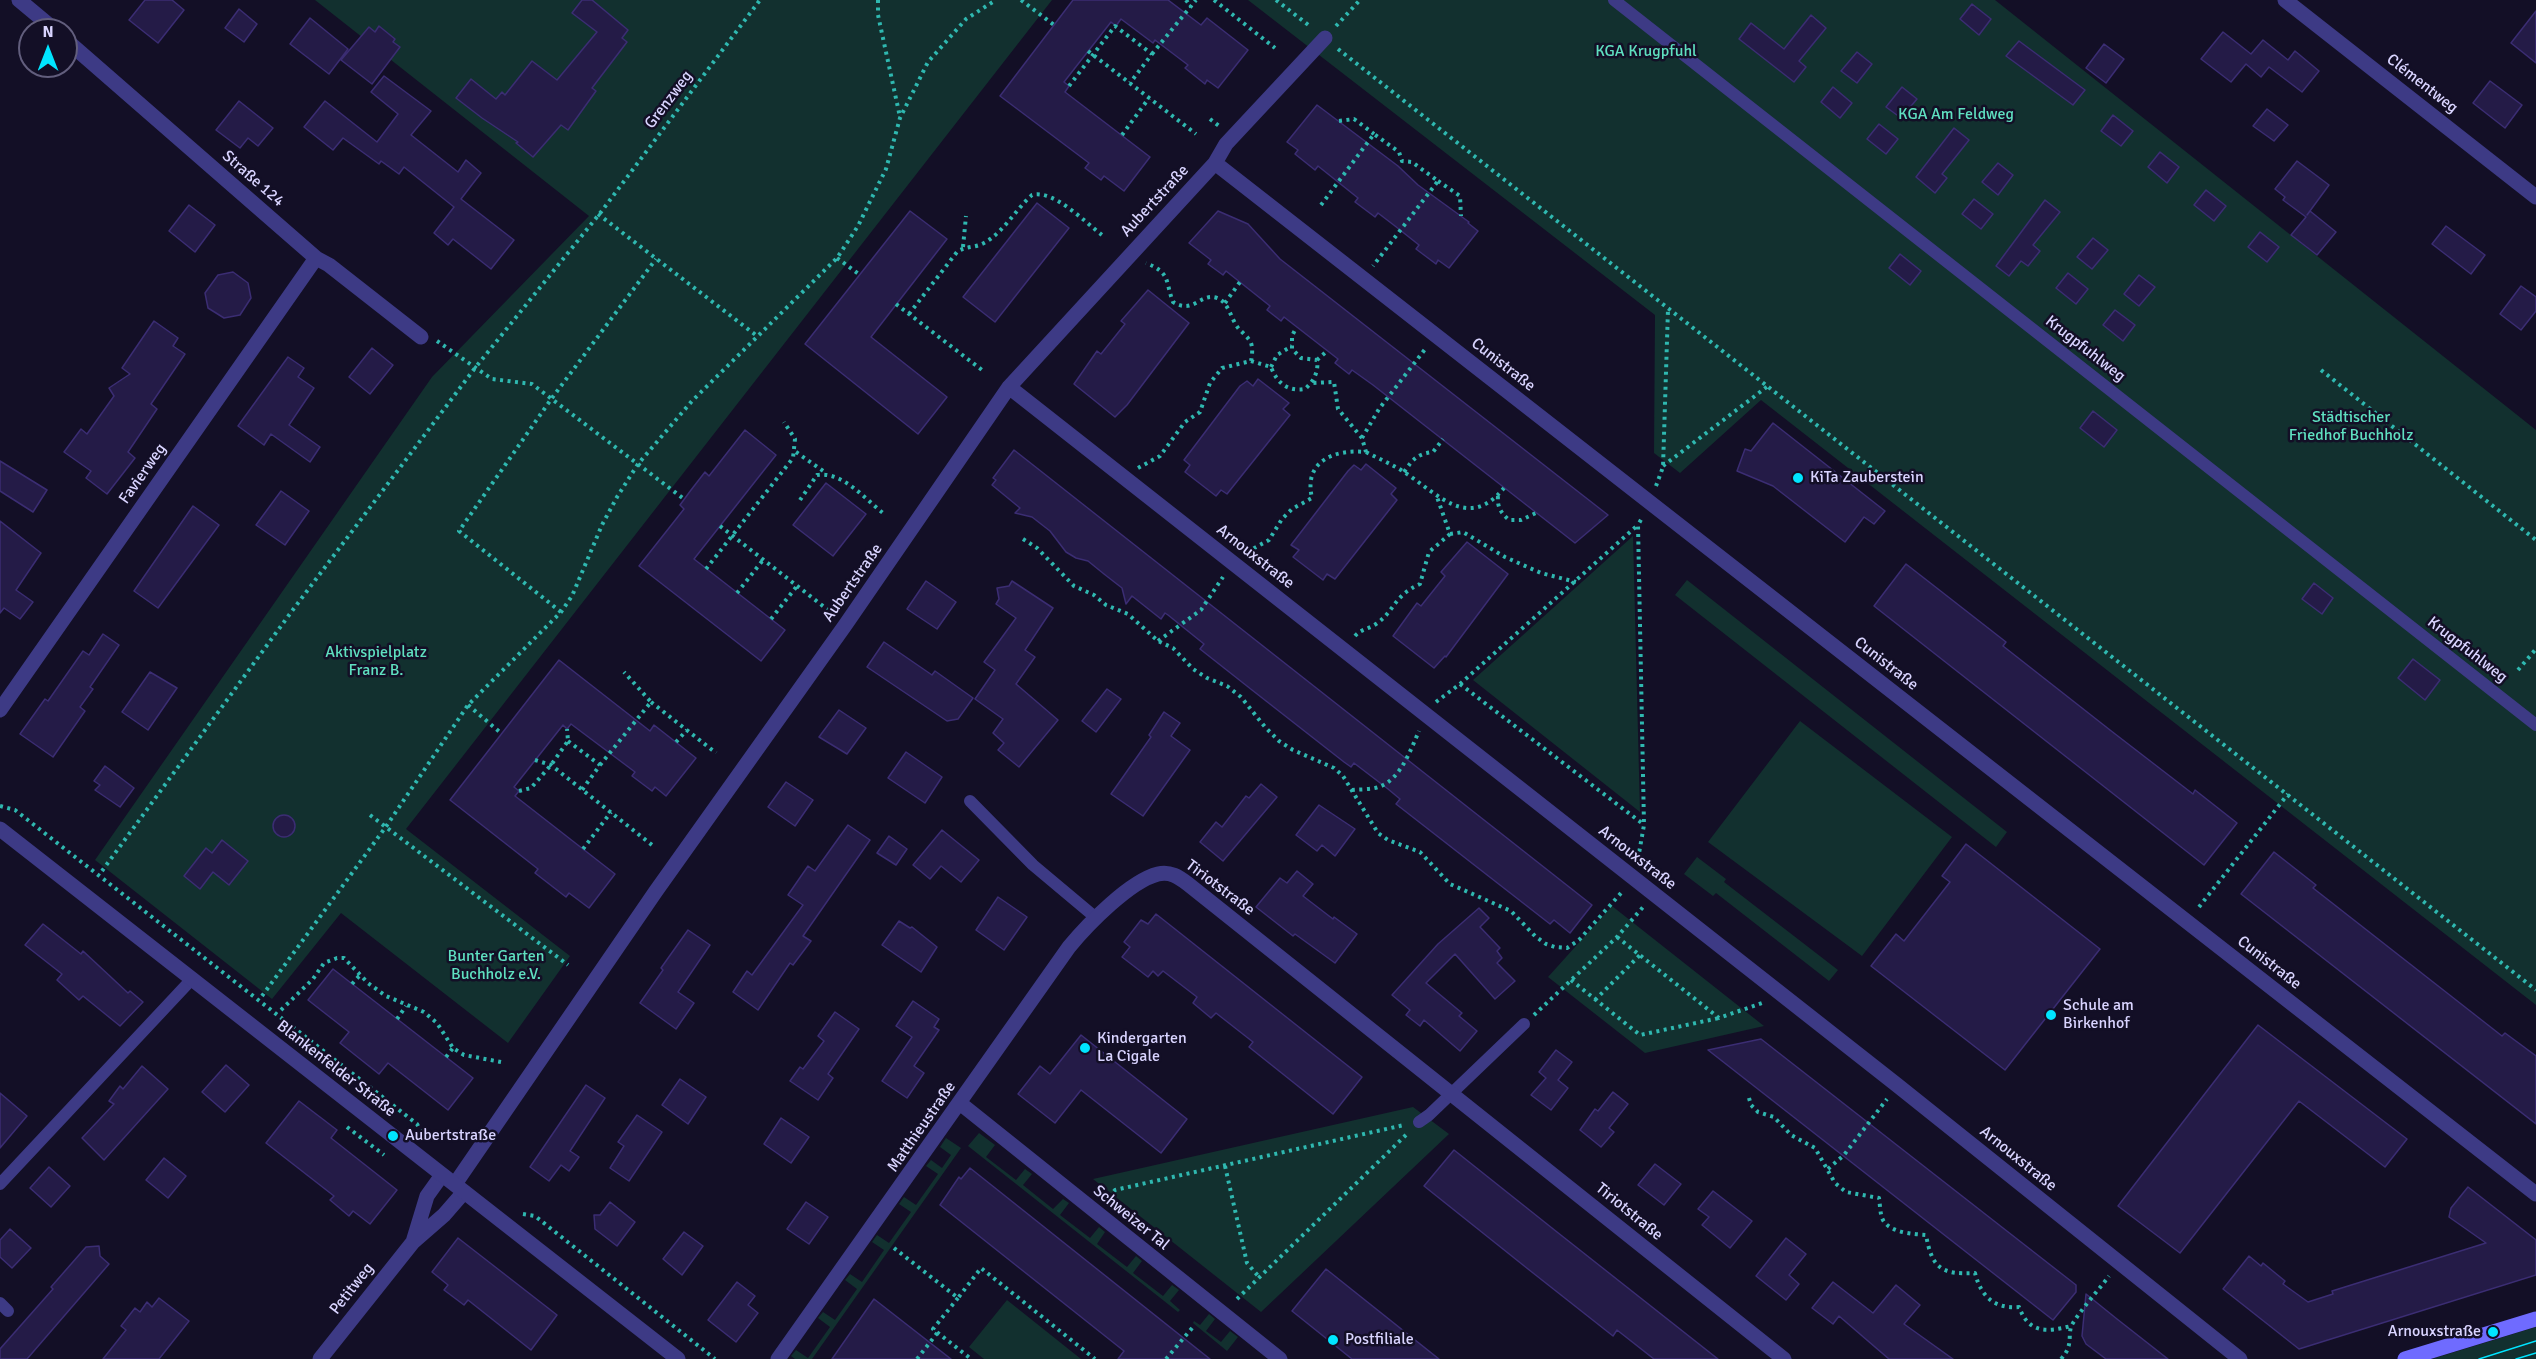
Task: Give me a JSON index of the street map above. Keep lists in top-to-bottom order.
{
  "streets": {
    "street": [
      "Clémentweg",
      "Straße 124",
      "Aubertstraße",
      "Cunistraße",
      "Favierweg",
      "Arnouxstraße",
      "Tiriotstraße",
      "Blankenfelder Straße",
      "Matthieustraße",
      "Schweizer Tal",
      "Petitweg"
    ],
    "lane": ["Krugpfuhlweg"],
    "path": ["Grenzweg"]
  },
  "crossings": [
    ["Straße 124", "Favierweg"],
    ["Aubertstraße", "Cunistraße"],
    ["Aubertstraße", "Arnouxstraße"],
    ["Aubertstraße", "Blankenfelder Straße"],
    ["Aubertstraße", "Petitweg"],
    ["Tiriotstraße", "Matthieustraße"],
    ["Blankenfelder Straße", "Petitweg"],
    ["Matthieustraße", "Schweizer Tal"]
  ],
  "parks": [
    "KGA Krugpfuhl",
    "KGA Am Feldweg",
    "Städtischer Friedhof Buchholz",
    "Aktivspielplatz Franz B.",
    "Bunter Garten Buchholz e.V."
  ],
  "places": [
    "KiTa Zauberstein",
    "Schule am Birkenhof",
    "Kindergarten La Cigale",
    "Aubertstraße",
    "Arnouxstraße",
    "Postfiliale"
  ],
  "north": "top"
}
